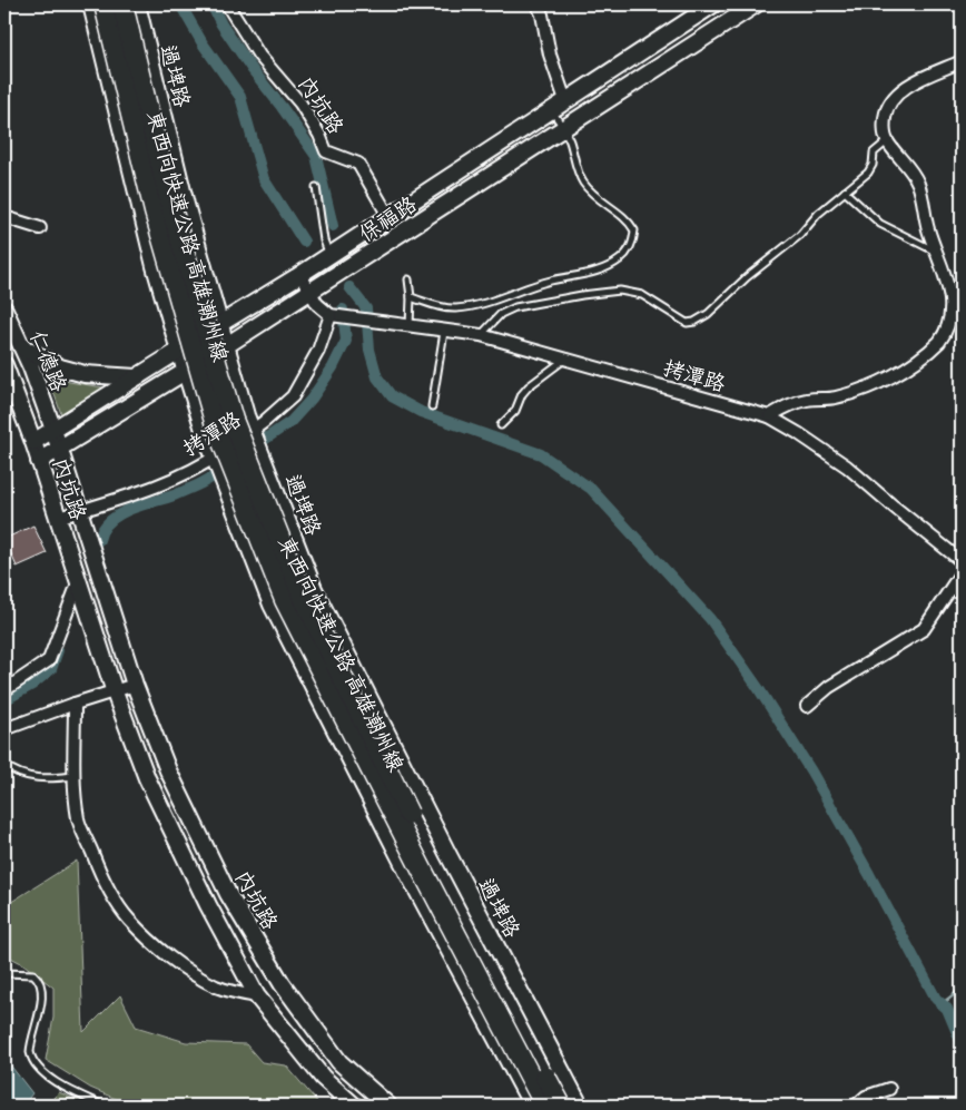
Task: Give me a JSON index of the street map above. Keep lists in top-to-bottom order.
{
  "streets": {
    "highway": ["東西向快速公路 高雄潮州線"],
    "street": [
      "過埤路",
      "內坑路",
      "保福路",
      "仁德路",
      "拷潭路"
    ]
  },
  "crossings": [
    ["過埤路", "保福路"],
    ["過埤路", "拷潭路"],
    ["內坑路", "保福路"],
    ["內坑路", "仁德路"],
    ["內坑路", "拷潭路"],
    ["保福路", "仁德路"]
  ]
}
